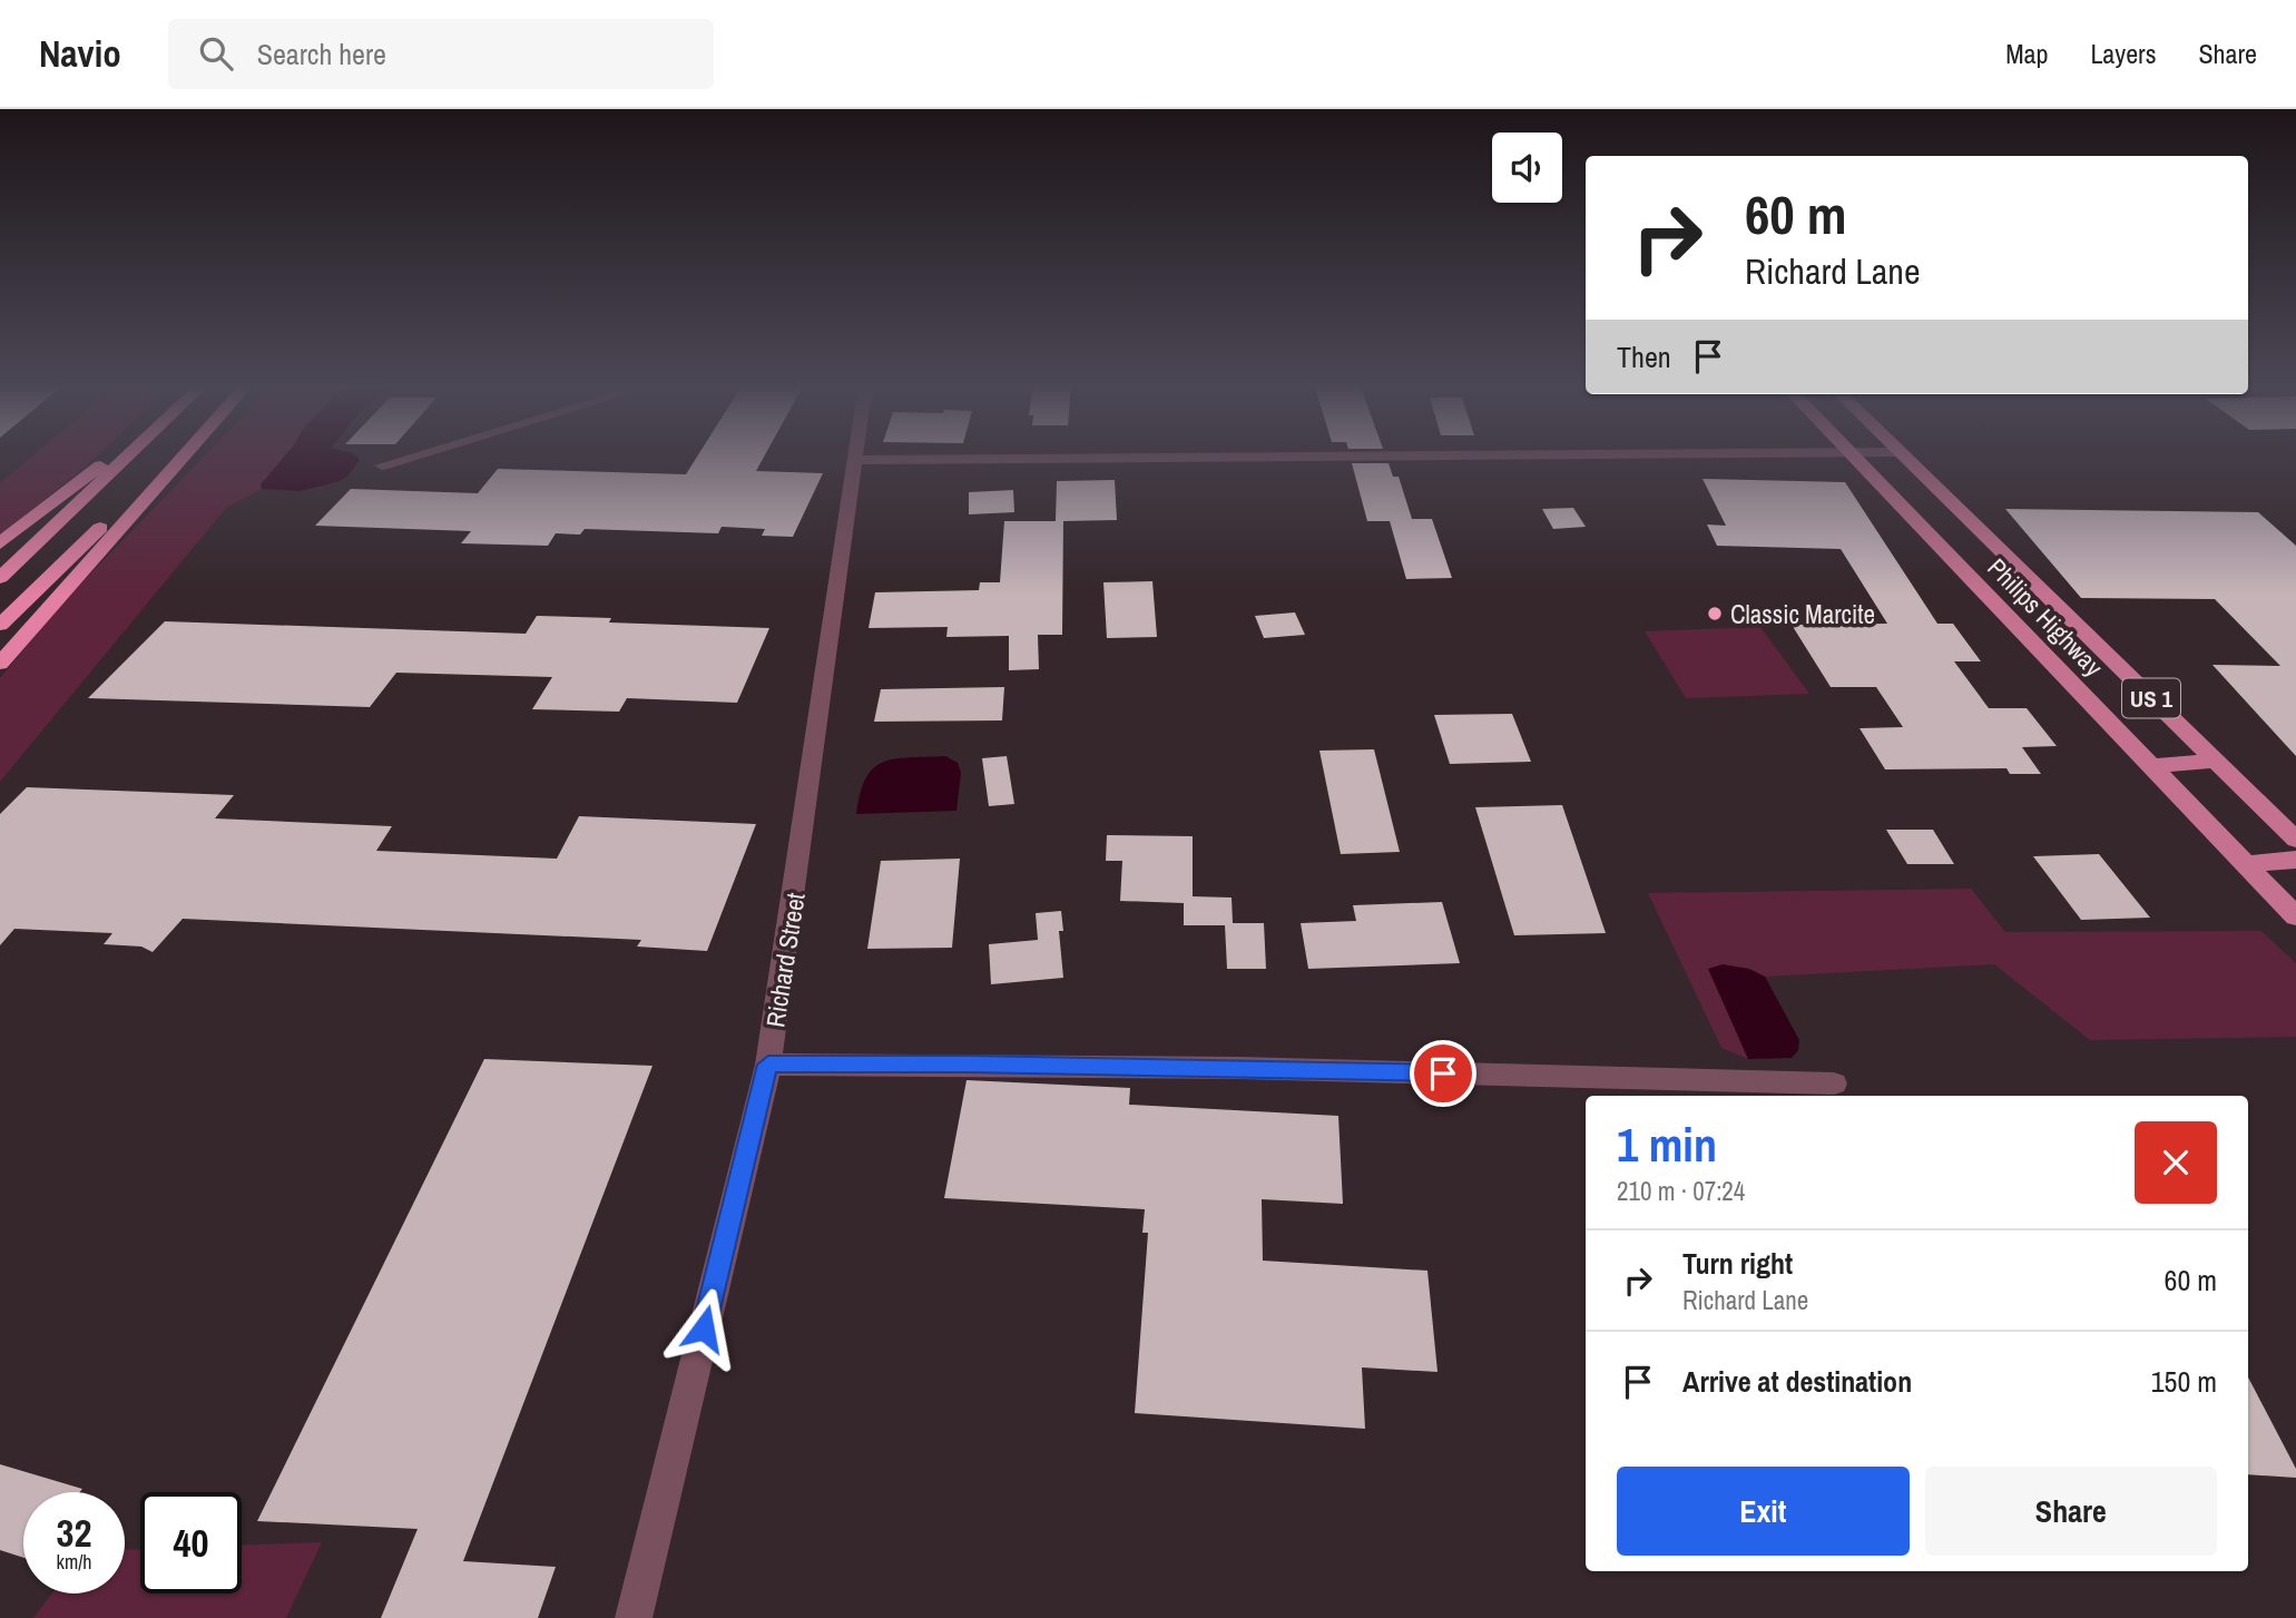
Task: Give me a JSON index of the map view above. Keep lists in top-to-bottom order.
{
  "streets": {
    "main road": ["Philips Highway", "US 1"],
    "street": ["Richard Street"]
  },
  "places": ["Classic Marcite"],
  "page": {
    "header": "Navio",
    "search": "Search here",
    "nav": ["Map", "Layers", "Share"],
    "turn": ["60 m", "Richard Lane"],
    "then": "Then",
    "heading": ["1 min", "210 m · 07:24"],
    "list": [
      {
        "name": "Turn right",
        "note": "Richard Lane",
        "value": "60 m"
      },
      {
        "name": "Arrive at destination",
        "value": "150 m"
      }
    ],
    "buttons": ["Exit", "Share"],
    "speed": "32 km/h",
    "limit": "40"
  }
}
